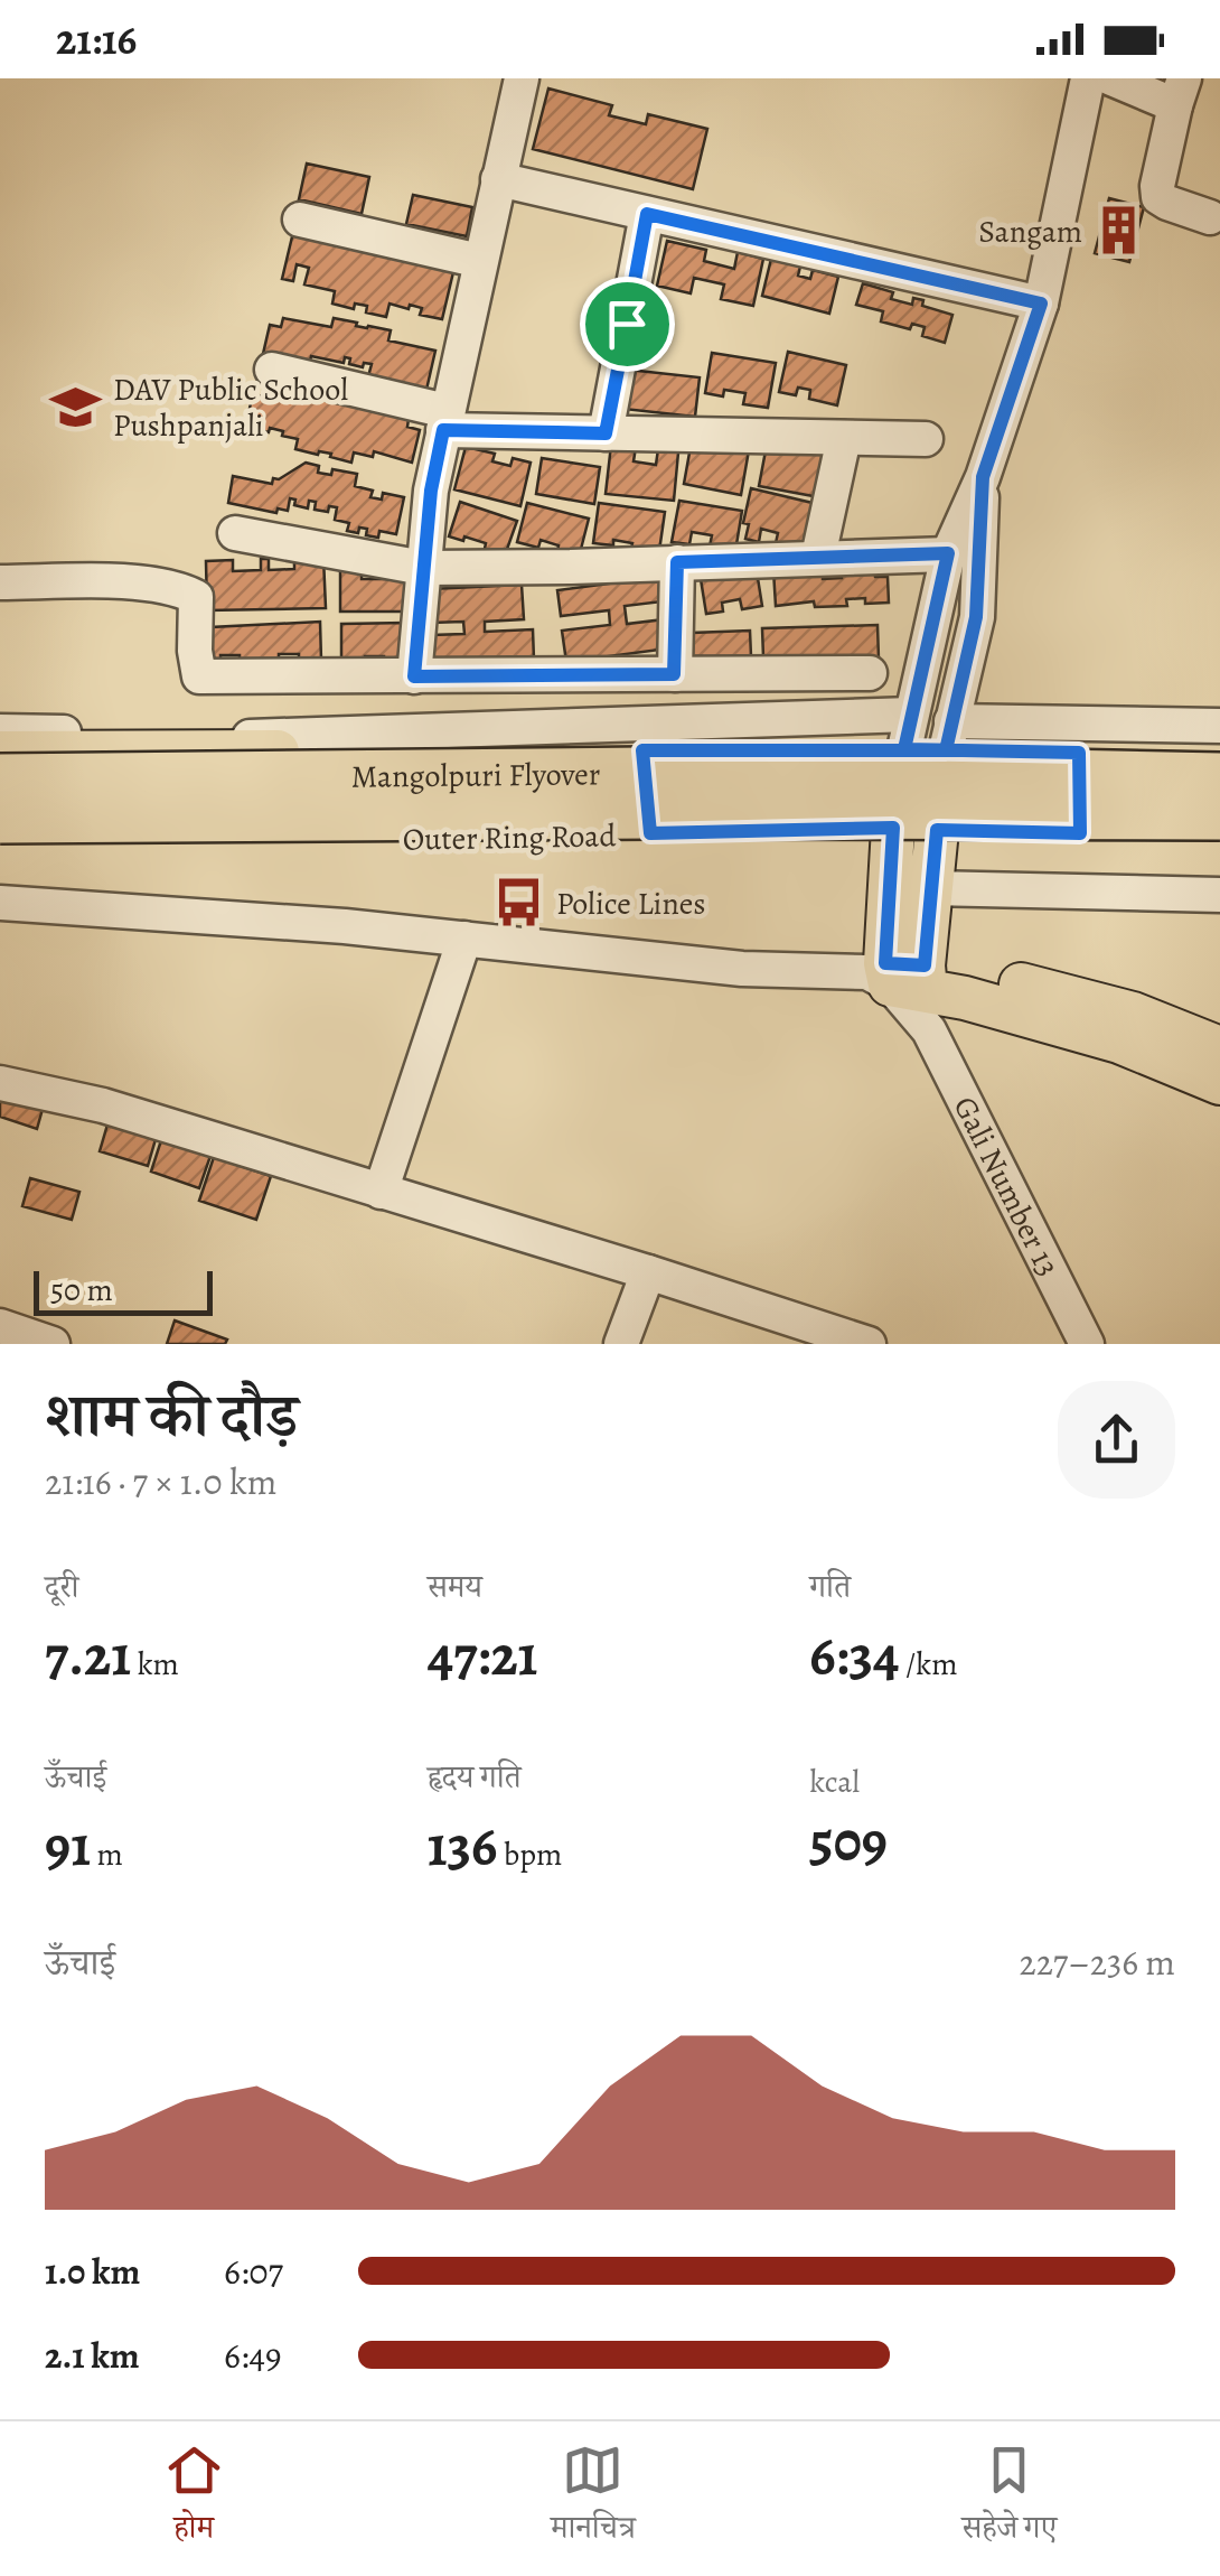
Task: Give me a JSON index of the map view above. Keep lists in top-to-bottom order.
{
  "streets": {
    "highway": ["Mangolpuri Flyover"],
    "main road": ["Outer Ring Road"],
    "street": ["Gali Number 13"]
  },
  "places": {
    "building": ["Sangam"],
    "school or university": ["DAV Public School Pushpanjali"],
    "bus stop": ["Police Lines"]
  },
  "scale_bar": "50 m",
  "page": {
    "status": "21:16",
    "scale": "50 m",
    "heading": ["शाम की दौड़", "21:16 · 7 × 1.0 km"],
    "stats": [
      ["दूरी", "7.21 km"],
      ["समय", "47:21"],
      ["गति", "6:34 /km"],
      ["ऊँचाई", "91 m"],
      ["हृदय गति", "136 bpm"],
      ["kcal", "509"]
    ],
    "chart": ["ऊँचाई", "227–236 m"],
    "list": [
      {
        "name": "1.0 km",
        "note": "6:07"
      },
      {
        "name": "2.1 km",
        "note": "6:49"
      }
    ],
    "tabs": ["होम", "मानचित्र", "सहेजे गए"]
  }
}
